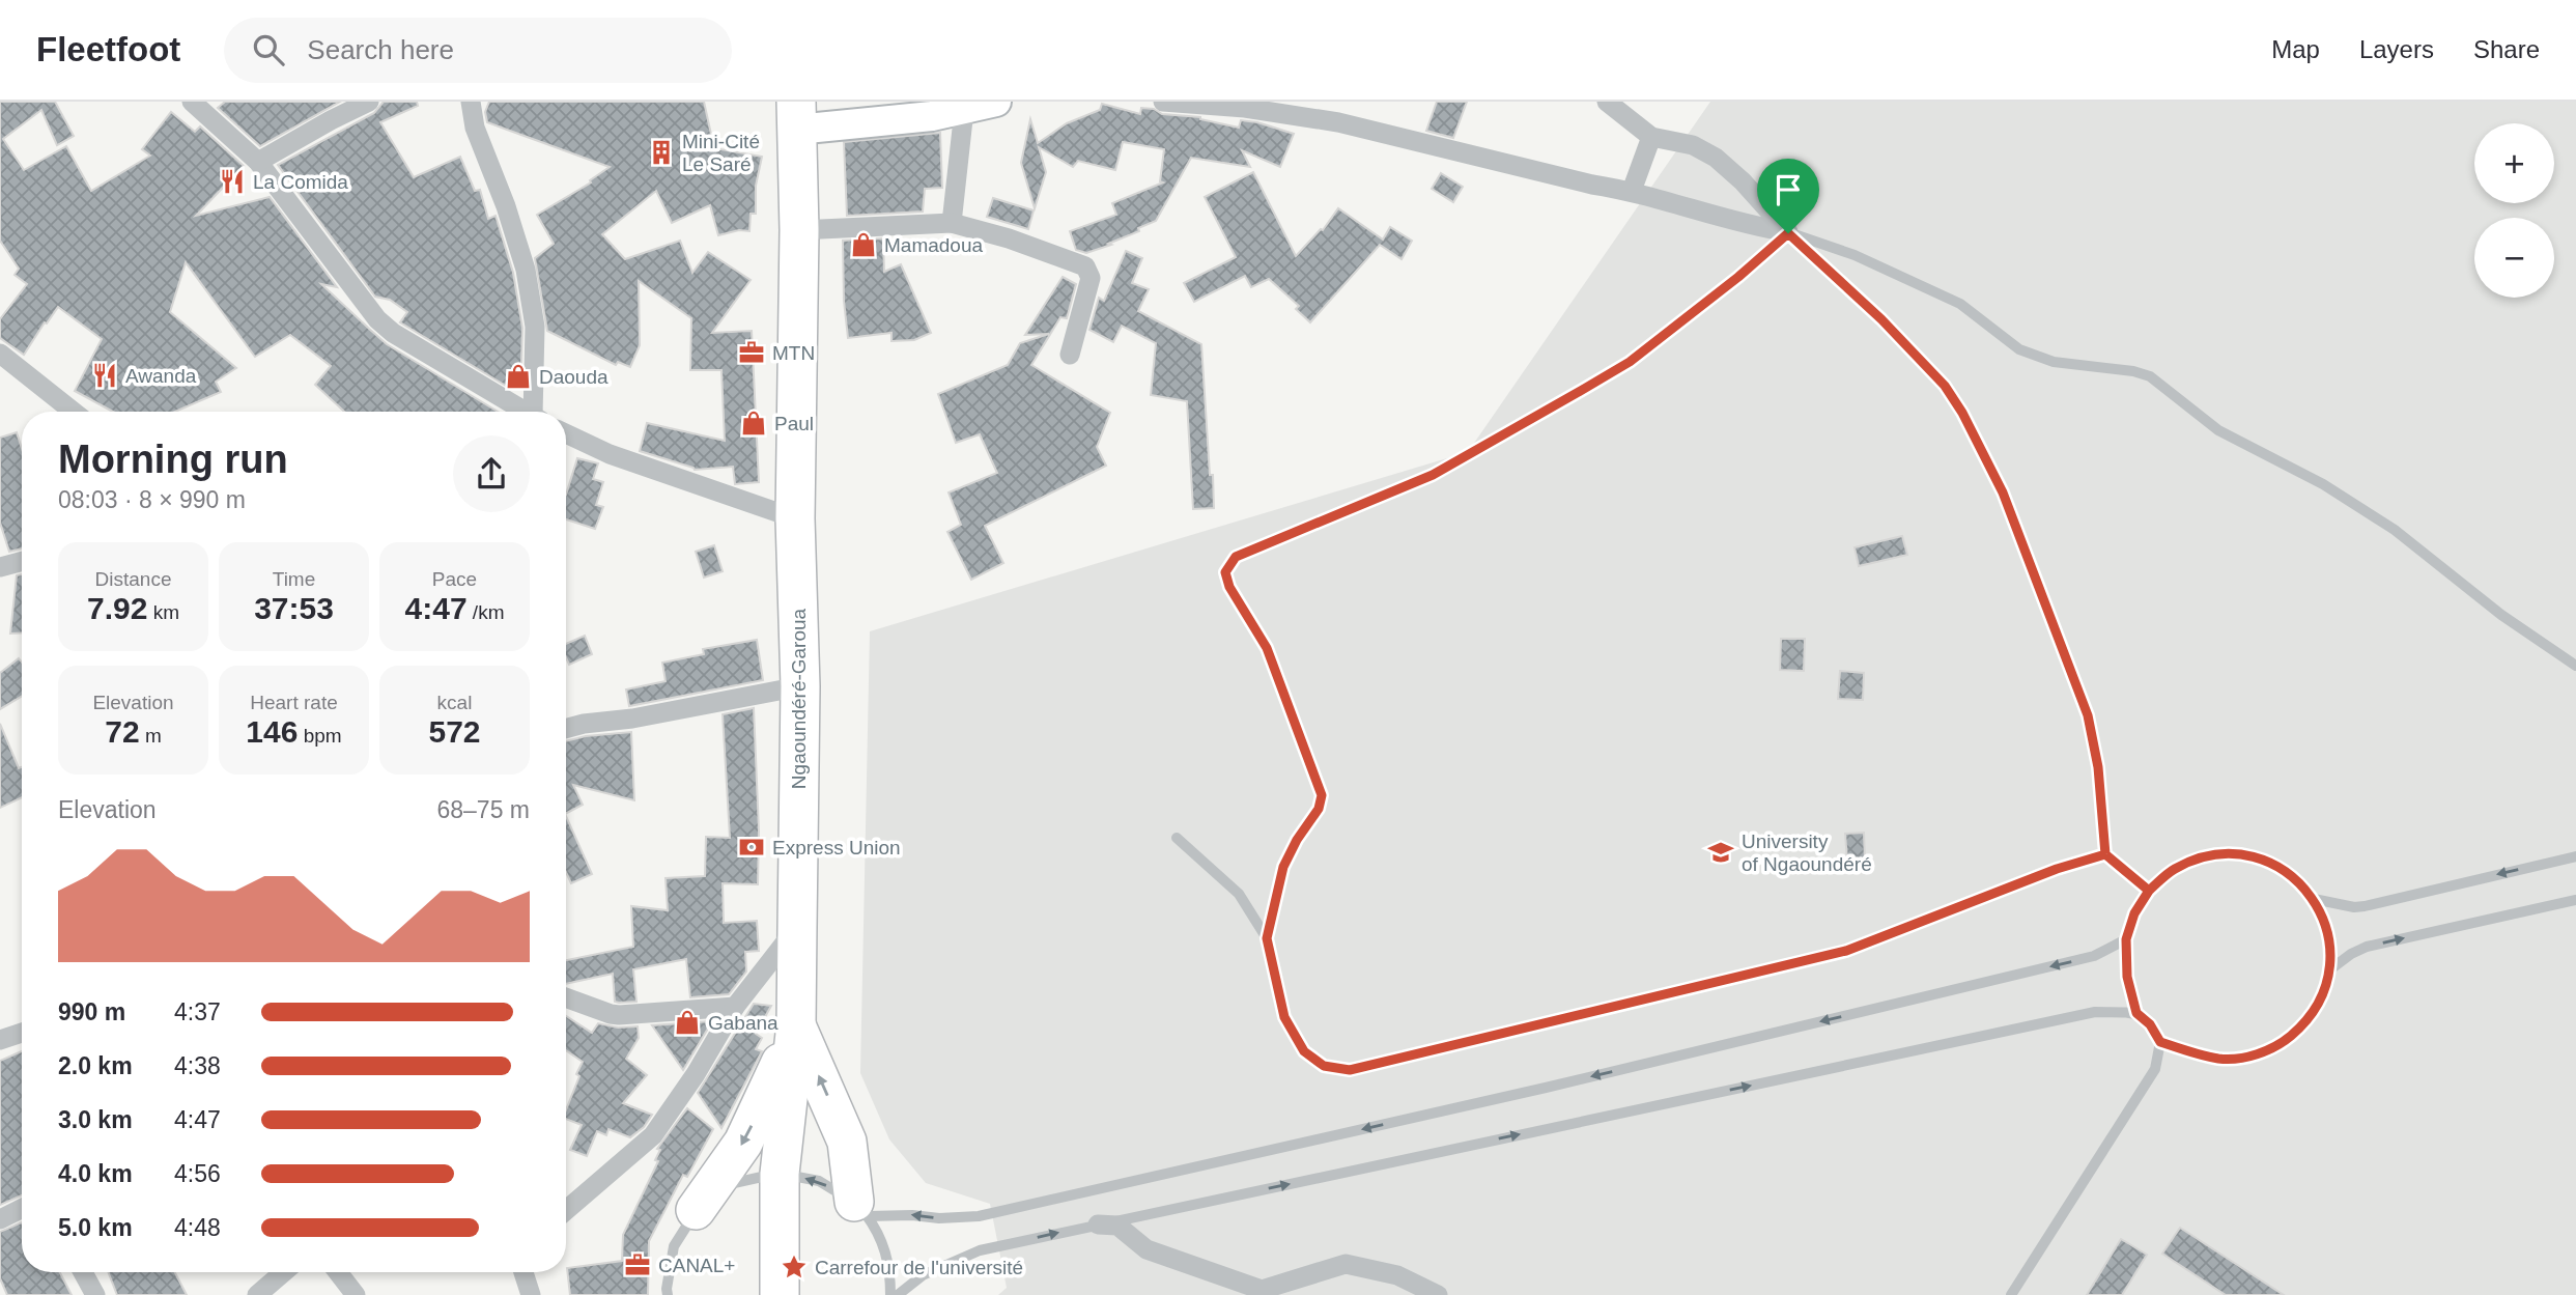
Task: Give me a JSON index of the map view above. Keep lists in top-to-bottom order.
{
  "streets": {
    "highway": ["Ngaoundéré-Garoua"]
  },
  "places": {
    "building": ["Mini-Cité Le Saré"],
    "restaurant": ["La Comida", "Awanda"],
    "shop": [
      "Mamadoua",
      "Daouda",
      "Paul",
      "Gabana"
    ],
    "office": ["MTN", "CANAL+"],
    "bank": ["Express Union"],
    "school or university": ["University of Ngaoundéré"],
    "place": ["Carrefour de l'université"]
  },
  "page": {
    "header": "Fleetfoot",
    "search": "Search here",
    "nav": ["Map", "Layers", "Share"],
    "map_buttons": ["+", "−"],
    "heading": ["Morning run", "08:03 · 8 × 990 m"],
    "stats": [
      ["Distance", "7.92 km"],
      ["Time", "37:53"],
      ["Pace", "4:47 /km"],
      ["Elevation", "72 m"],
      ["Heart rate", "146 bpm"],
      ["kcal", "572"]
    ],
    "chart": ["Elevation", "68–75 m"],
    "list": [
      {
        "name": "990 m",
        "note": "4:37"
      },
      {
        "name": "2.0 km",
        "note": "4:38"
      },
      {
        "name": "3.0 km",
        "note": "4:47"
      },
      {
        "name": "4.0 km",
        "note": "4:56"
      },
      {
        "name": "5.0 km",
        "note": "4:48"
      }
    ]
  }
}
